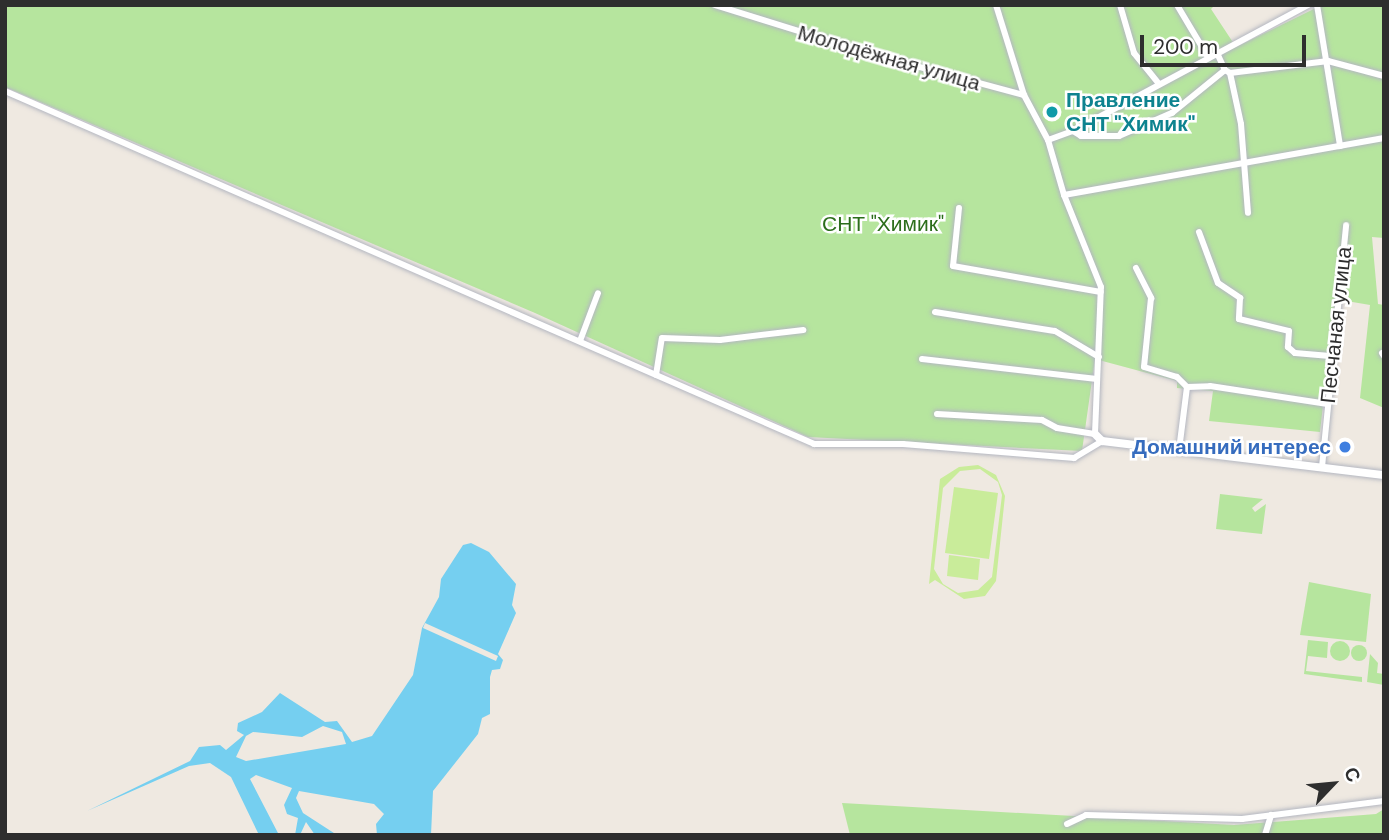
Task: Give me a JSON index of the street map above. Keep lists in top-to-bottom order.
{
  "streets": {
    "street": ["Молодёжная улица", "Песчаная улица"]
  },
  "parks": ["СНТ \"Химик\""],
  "places": ["Правление СНТ \"Химик\"", "Домашний интерес"],
  "scale_bar": "200 m",
  "north": "top right"
}
